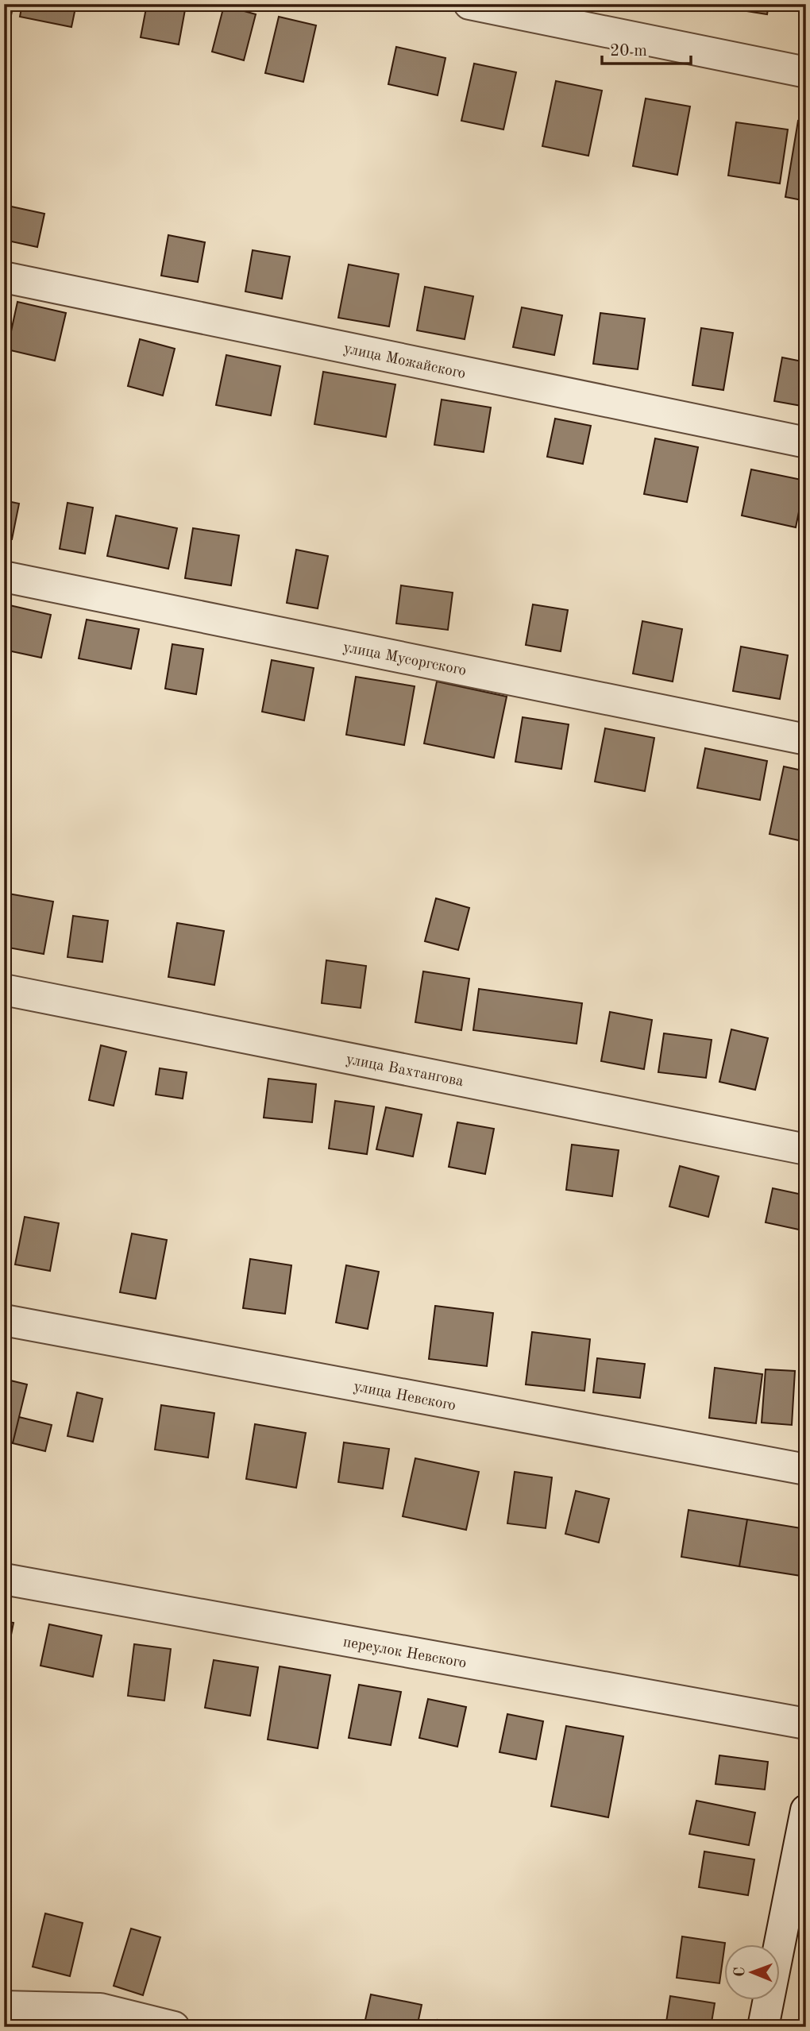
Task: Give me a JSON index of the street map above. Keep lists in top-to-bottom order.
{
  "streets": {
    "street": [
      "улица Можайского",
      "улица Мусоргского",
      "улица Вахтангова",
      "улица Невского",
      "переулок Невского"
    ]
  },
  "scale_bar": "20 m",
  "north": "left"
}
